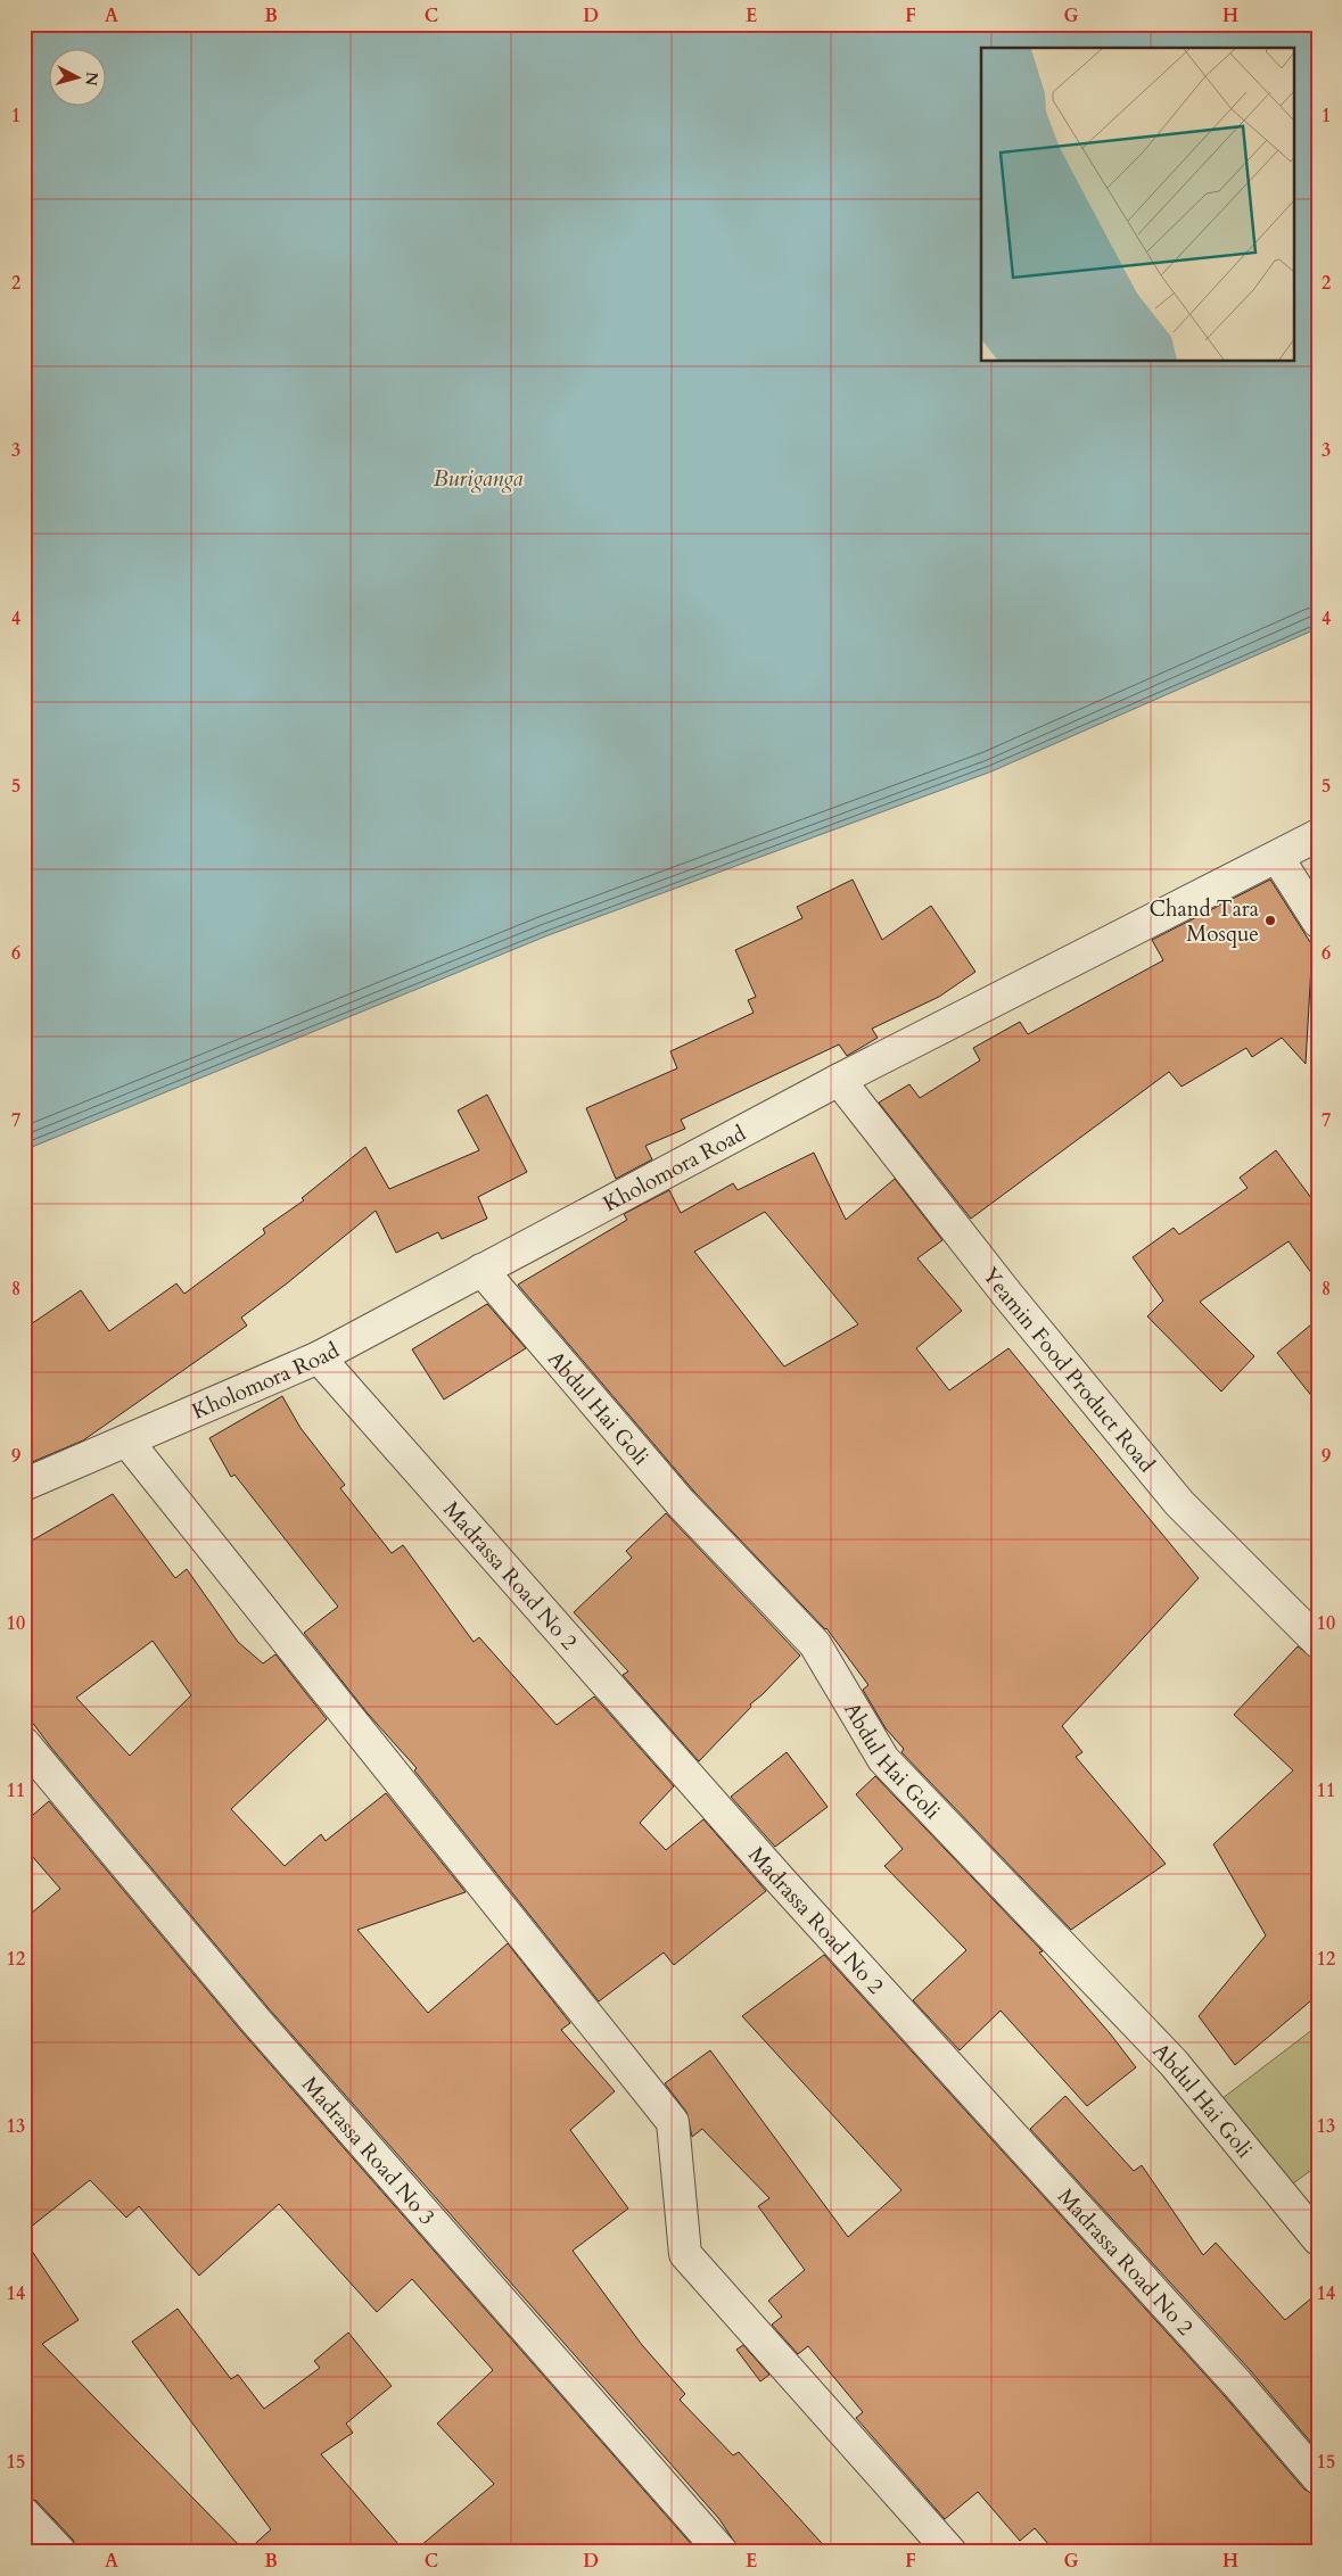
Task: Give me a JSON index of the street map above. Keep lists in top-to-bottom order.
{
  "streets": {
    "street": [
      "Kholomora Road",
      "Yeamin Food Product Road",
      "Abdul Hai Goli",
      "Madrassa Road No 2",
      "Madrassa Road No 3"
    ]
  },
  "crossings": [
    ["Kholomora Road", "Yeamin Food Product Road"],
    ["Kholomora Road", "Abdul Hai Goli"],
    ["Kholomora Road", "Madrassa Road No 2"]
  ],
  "water": ["Buriganga"],
  "places": ["Chand Tara Mosque"],
  "north": "right",
  "grid": {
    "columns": [
      "A",
      "B",
      "C",
      "D",
      "E",
      "F",
      "G",
      "H"
    ],
    "rows": [
      "1",
      "2",
      "3",
      "4",
      "5",
      "6",
      "7",
      "8",
      "9",
      "10",
      "11",
      "12",
      "13",
      "14",
      "15"
    ]
  }
}
